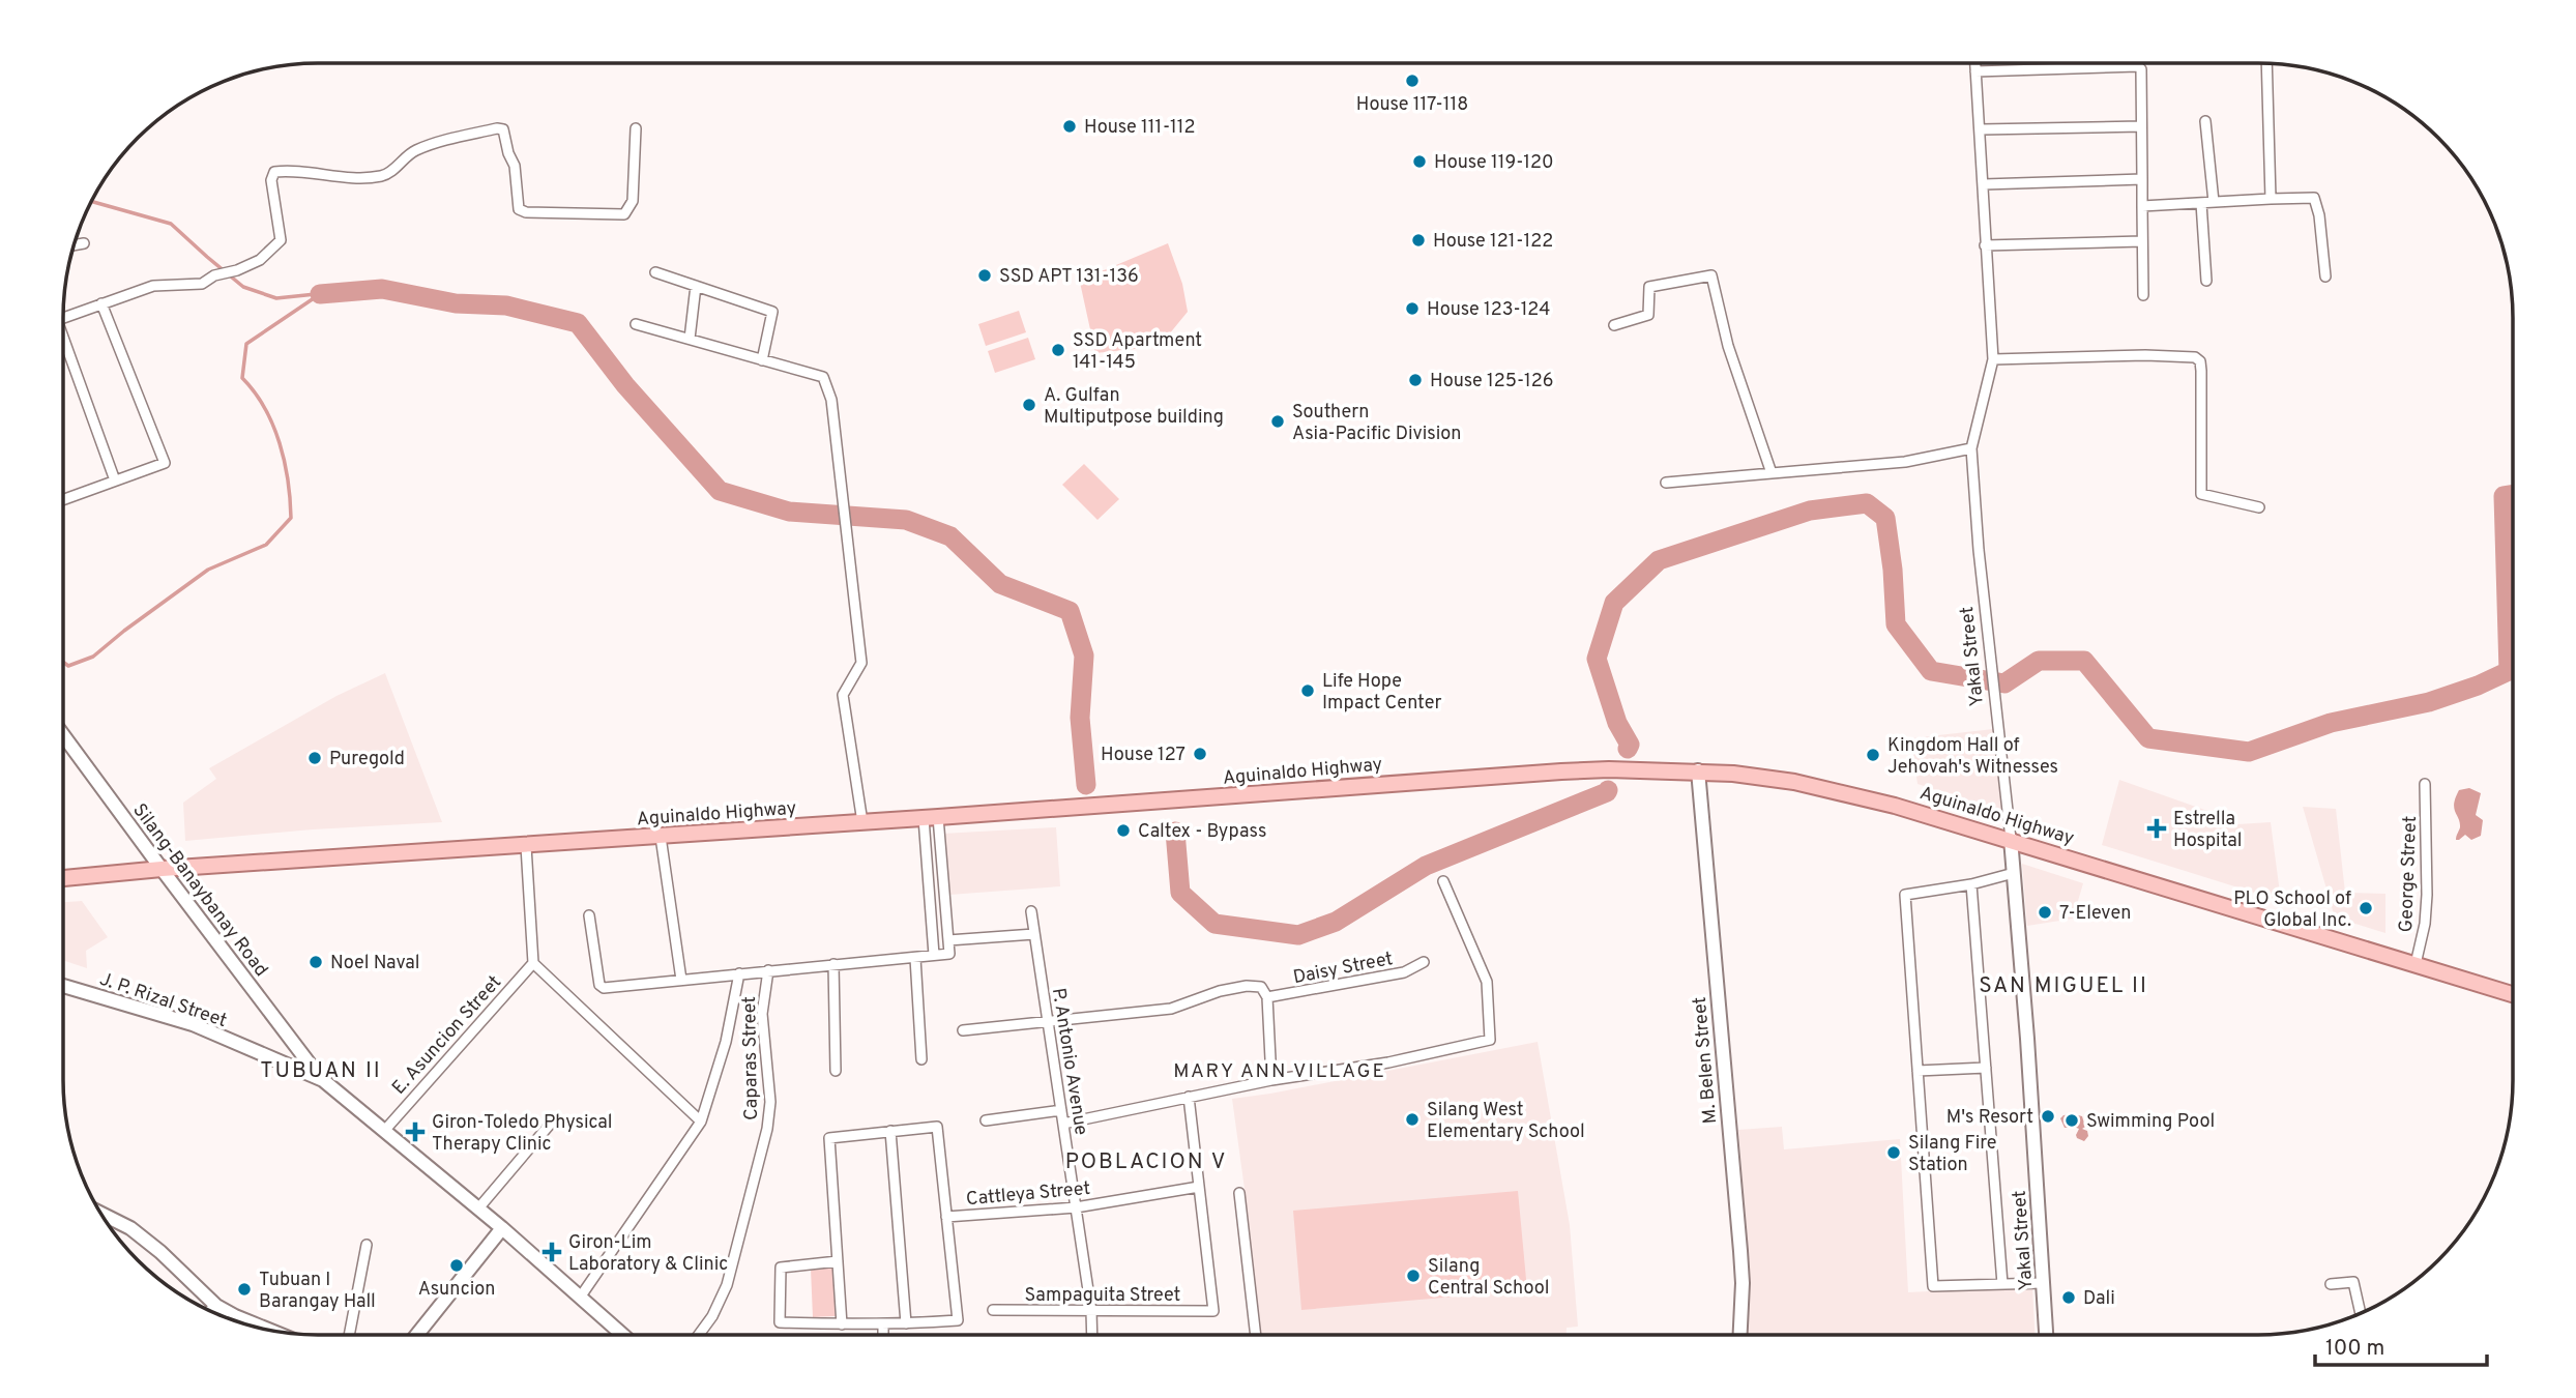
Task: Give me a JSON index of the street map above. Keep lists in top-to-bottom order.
{
  "streets": {
    "main road": ["Aguinaldo Highway"],
    "street": [
      "Yakal Street",
      "George Street",
      "Silang-Banaybanay Road",
      "Daisy Street",
      "J. P. Rizal Street",
      "E. Asuncion Street",
      "Caparas Street",
      "M. Belen Street",
      "P. Antonio Avenue",
      "Cattleya Street",
      "Sampaguita Street"
    ]
  },
  "crossings": [
    ["Yakal Street", "Aguinaldo Highway"],
    ["Aguinaldo Highway", "George Street"],
    ["Aguinaldo Highway", "Silang-Banaybanay Road"],
    ["Aguinaldo Highway", "M. Belen Street"],
    ["Silang-Banaybanay Road", "J. P. Rizal Street"],
    ["Daisy Street", "P. Antonio Avenue"],
    ["J. P. Rizal Street", "E. Asuncion Street"],
    ["P. Antonio Avenue", "Cattleya Street"],
    ["P. Antonio Avenue", "Sampaguita Street"],
    ["Cattleya Street", "Sampaguita Street"]
  ],
  "districts": [
    "SAN MIGUEL II",
    "TUBUAN II",
    "MARY ANN VILLAGE",
    "POBLACION V"
  ],
  "places": {
    "other": [
      "House 117-118",
      "House 111-112",
      "House 119-120",
      "House 121-122",
      "SSD APT 131-136",
      "House 123-124",
      "SSD Apartment 141-145",
      "House 125-126",
      "A. Gulfan Multiputpose building",
      "Southern Asia-Pacific Division",
      "Life Hope Impact Center",
      "House 127",
      "Kingdom Hall of Jehovah's Witnesses",
      "Puregold",
      "Caltex - Bypass",
      "PLO School of Global Inc.",
      "7-Eleven",
      "Noel Naval",
      "M's Resort",
      "Silang West Elementary School",
      "Swimming Pool",
      "Silang Fire Station",
      "Asuncion",
      "Silang Central School",
      "Tubuan I Barangay Hall",
      "Dali"
    ],
    "health": ["Estrella Hospital", "Giron-Toledo Physical Therapy Clinic", "Giron-Lim Laboratory & Clinic"]
  },
  "scale_bar": "100 m"
}
